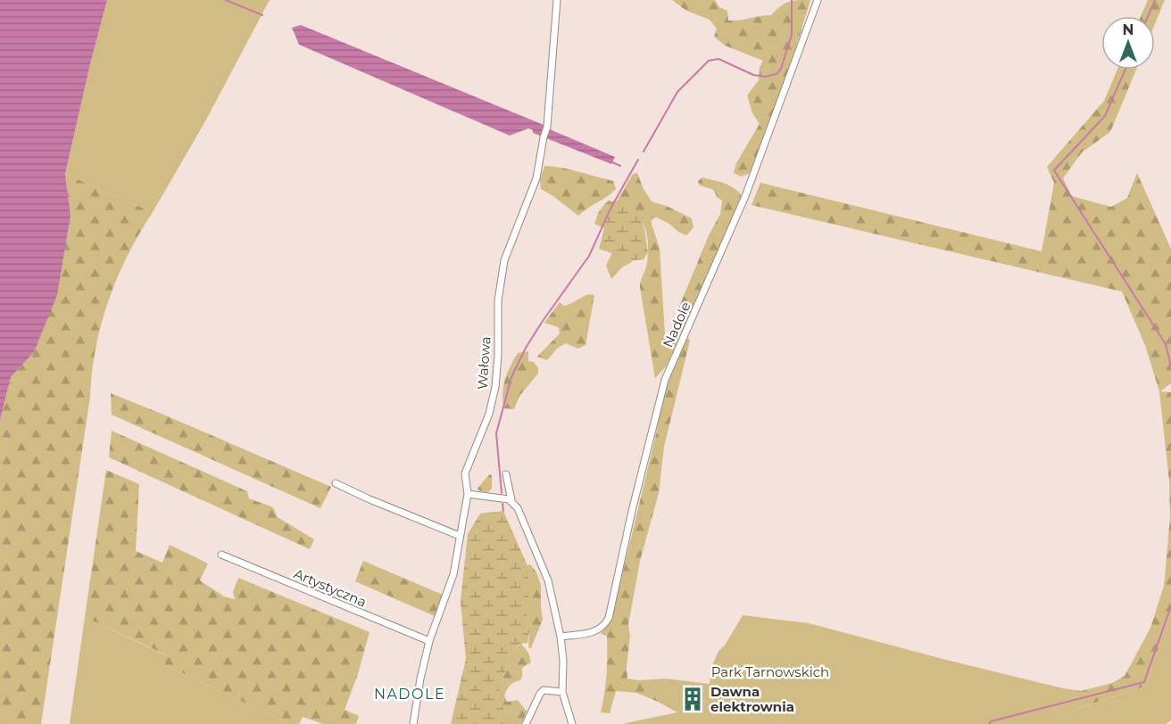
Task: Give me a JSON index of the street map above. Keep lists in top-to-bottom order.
{
  "streets": {
    "street": ["Nadole", "Wałowa", "Artystyczna"]
  },
  "crossings": [
    ["Wałowa", "Artystyczna"]
  ],
  "districts": ["NADOLE"],
  "parks": ["Park Tarnowskich"],
  "places": {
    "building": ["Dawna elektrownia"]
  },
  "north": "top"
}
